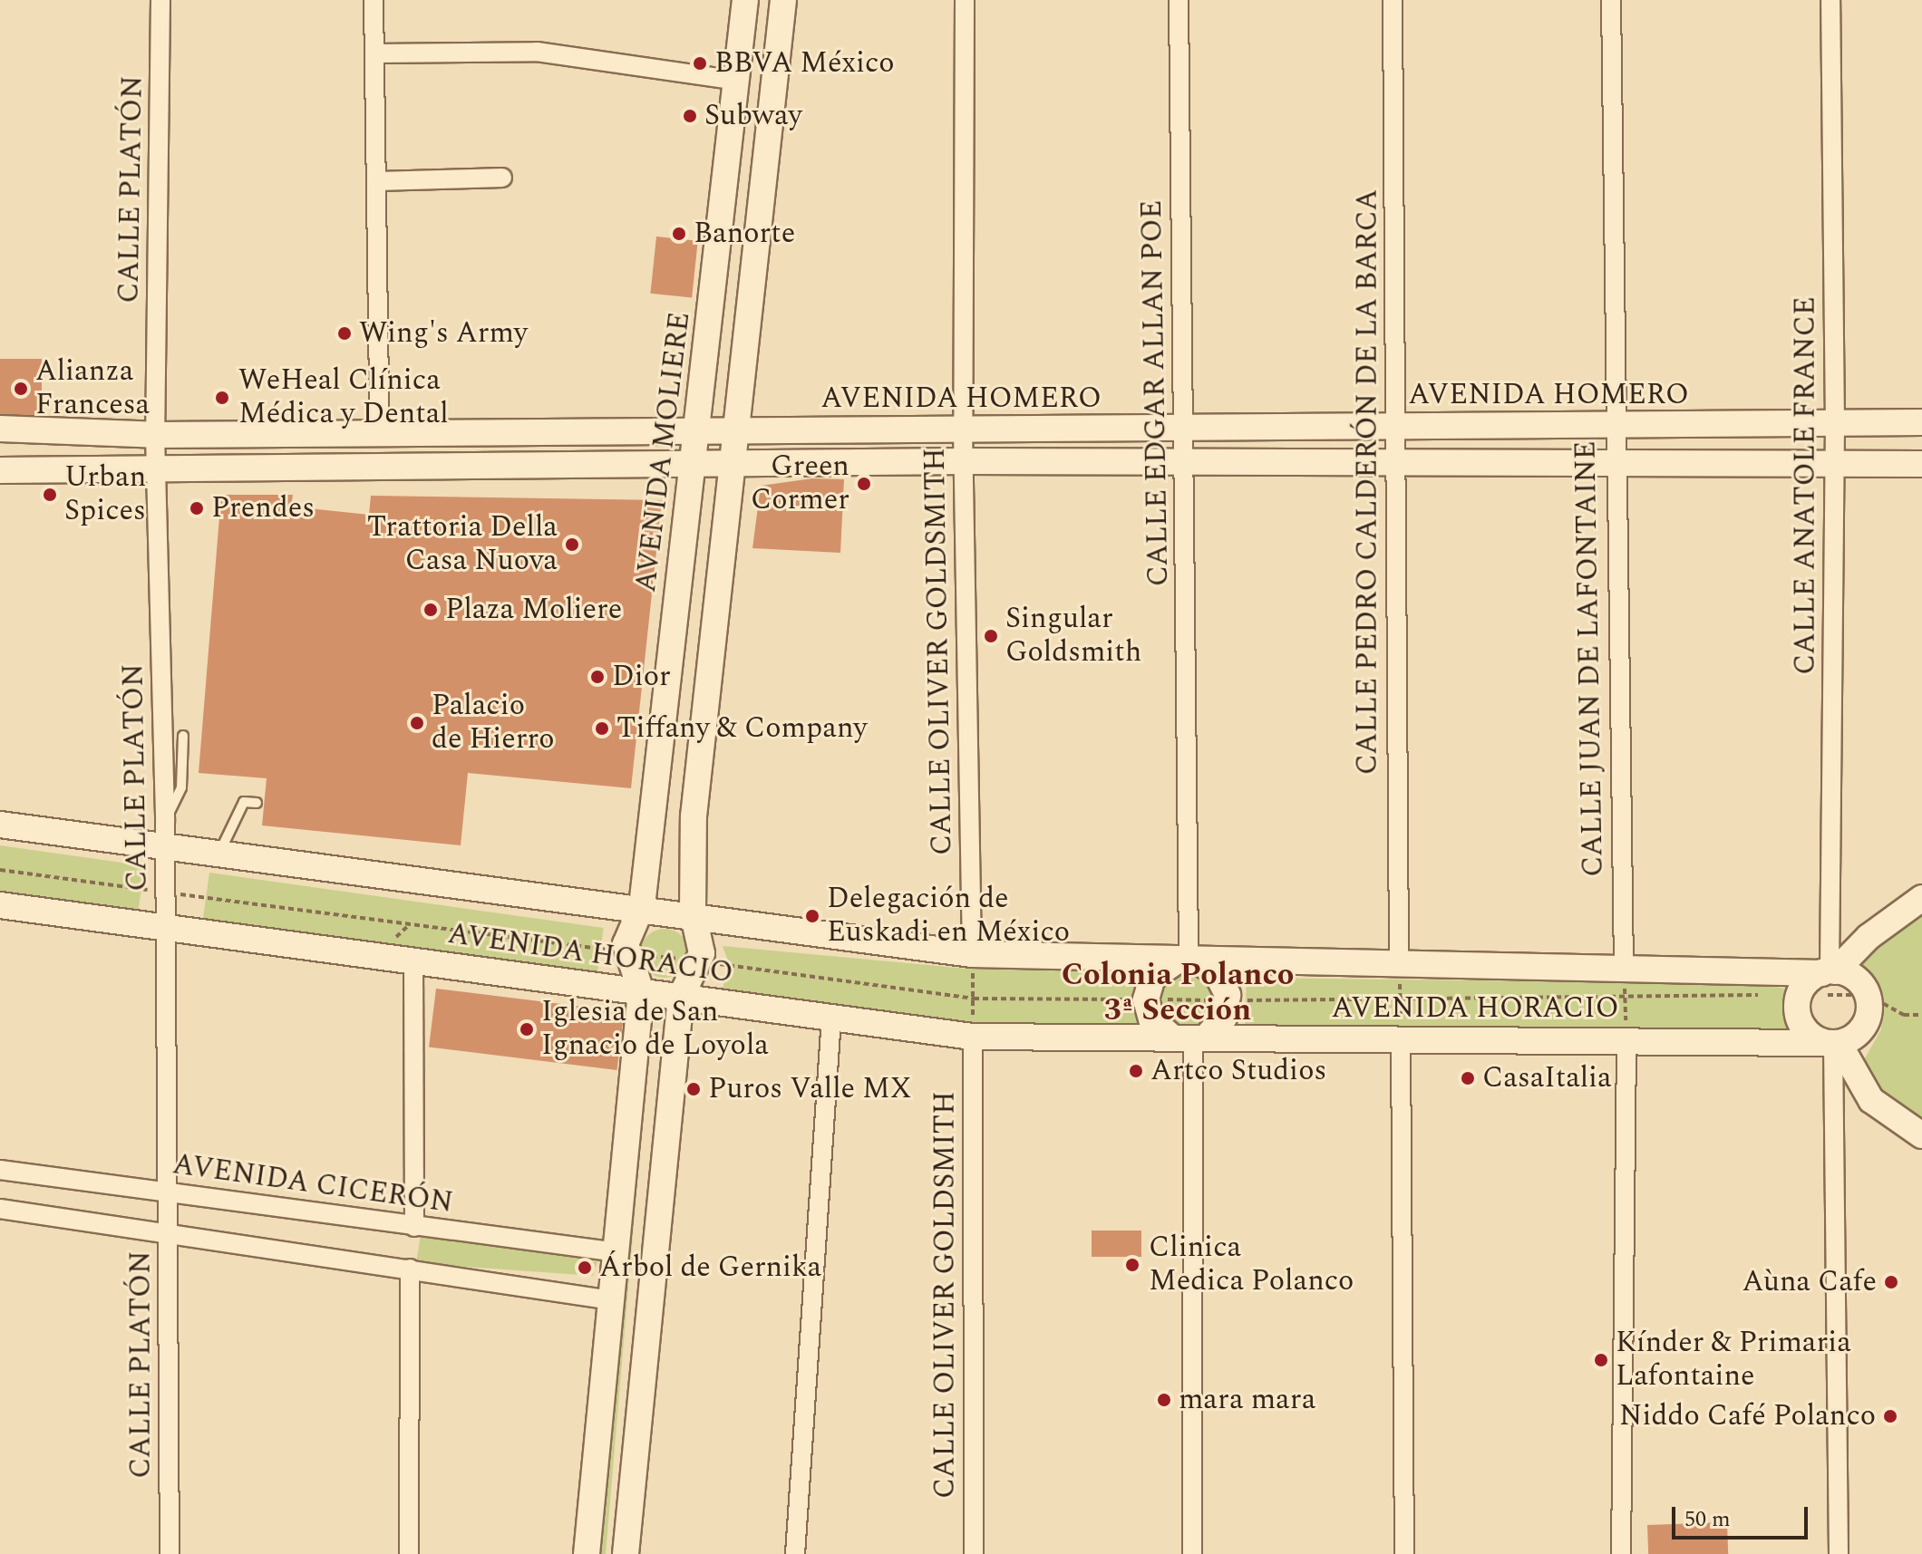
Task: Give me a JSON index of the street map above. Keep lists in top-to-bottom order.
{
  "streets": {
    "street": [
      "CALLE PLATÓN",
      "CALLE EDGAR ALLAN POE",
      "AVENIDA HOMERO",
      "AVENIDA MOLIERE",
      "CALLE PEDRO CALDERÓN DE LA BARCA",
      "CALLE ANATOLE FRANCE",
      "CALLE OLIVER GOLDSMITH",
      "CALLE JUAN DE LAFONTAINE",
      "AVENIDA HORACIO",
      "AVENIDA CICERÓN"
    ]
  },
  "crossings": [
    ["CALLE PLATÓN", "AVENIDA HOMERO"],
    ["CALLE PLATÓN", "AVENIDA HORACIO"],
    ["CALLE PLATÓN", "AVENIDA CICERÓN"],
    ["CALLE EDGAR ALLAN POE", "AVENIDA HOMERO"],
    ["CALLE EDGAR ALLAN POE", "AVENIDA HORACIO"],
    ["AVENIDA HOMERO", "AVENIDA MOLIERE"],
    ["AVENIDA HOMERO", "CALLE PEDRO CALDERÓN DE LA BARCA"],
    ["AVENIDA HOMERO", "CALLE ANATOLE FRANCE"],
    ["AVENIDA HOMERO", "CALLE OLIVER GOLDSMITH"],
    ["AVENIDA HOMERO", "CALLE JUAN DE LAFONTAINE"],
    ["AVENIDA MOLIERE", "AVENIDA HORACIO"],
    ["CALLE PEDRO CALDERÓN DE LA BARCA", "AVENIDA HORACIO"],
    ["CALLE ANATOLE FRANCE", "AVENIDA HORACIO"],
    ["CALLE OLIVER GOLDSMITH", "AVENIDA HORACIO"],
    ["CALLE JUAN DE LAFONTAINE", "AVENIDA HORACIO"]
  ],
  "districts": ["Colonia Polanco 3ª Sección"],
  "places": [
    "BBVA México",
    "Subway",
    "Banorte",
    "Wing's Army",
    "Alianza Francesa",
    "WeHeal Clínica Médica y Dental",
    "Green Cormer",
    "Urban Spices",
    "Prendes",
    "Trattoria Della Casa Nuova",
    "Plaza Moliere",
    "Singular Goldsmith",
    "Dior",
    "Palacio de Hierro",
    "Tiffany & Company",
    "Delegación de Euskadi en México",
    "Iglesia de San Ignacio de Loyola",
    "Artco Studios",
    "CasaItalia",
    "Puros Valle MX",
    "Clinica Medica Polanco",
    "Árbol de Gernika",
    "Aùna Cafe",
    "Kínder & Primaria Lafontaine",
    "mara mara",
    "Niddo Café Polanco"
  ],
  "scale_bar": "50 m"
}
